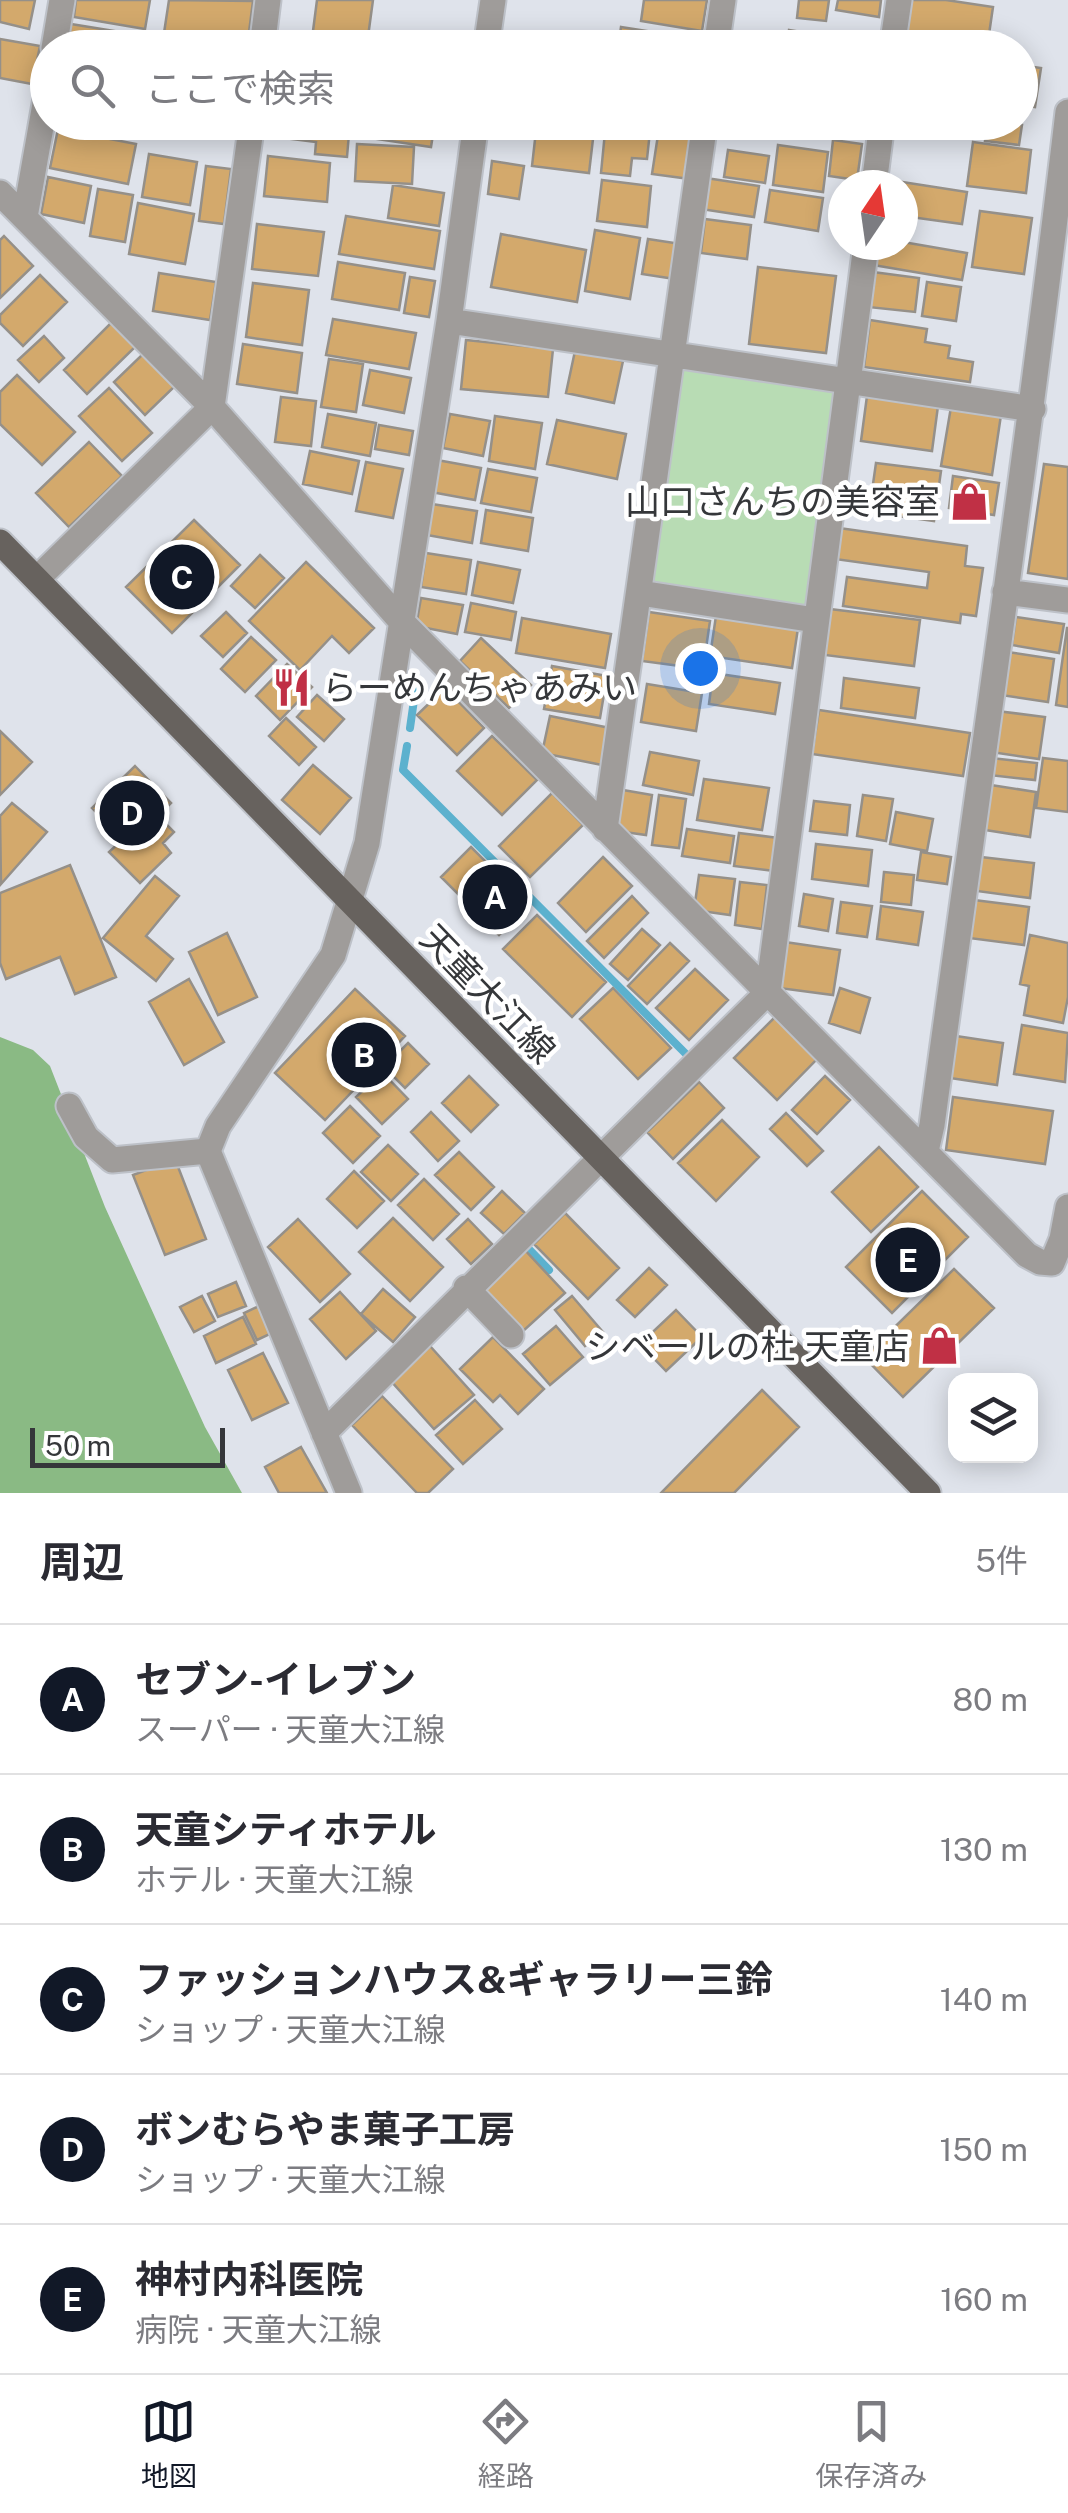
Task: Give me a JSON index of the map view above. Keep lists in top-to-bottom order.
{
  "streets": {
    "main road": ["天童大江線"]
  },
  "places": {
    "shop": ["山口さんちの美容室", "シベールの杜 天童店"],
    "restaurant": ["らーめんちゃあみい"]
  },
  "scale_bar": "50 m",
  "north": "top",
  "page": {
    "search": "ここで検索",
    "pins": [
      "C",
      "D",
      "A",
      "B",
      "E"
    ],
    "scale": "50 m",
    "heading": ["周辺", "5件"],
    "list": [
      {
        "mark": "A",
        "name": "セブン-イレブン",
        "note": "スーパー · 天童大江線",
        "value": "80 m"
      },
      {
        "mark": "B",
        "name": "天童シティホテル",
        "note": "ホテル · 天童大江線",
        "value": "130 m"
      },
      {
        "mark": "C",
        "name": "ファッションハウス&ギャラリー三鈴",
        "note": "ショップ · 天童大江線",
        "value": "140 m"
      },
      {
        "mark": "D",
        "name": "ボンむらやま菓子工房",
        "note": "ショップ · 天童大江線",
        "value": "150 m"
      },
      {
        "mark": "E",
        "name": "神村内科医院",
        "note": "病院 · 天童大江線",
        "value": "160 m"
      }
    ],
    "nav": ["地図", "経路", "保存済み"]
  }
}
